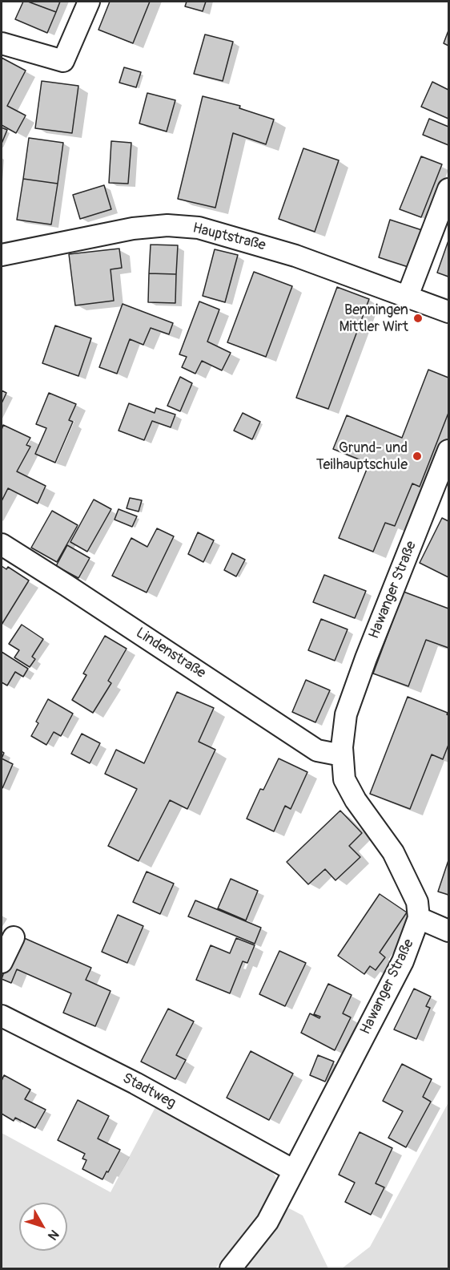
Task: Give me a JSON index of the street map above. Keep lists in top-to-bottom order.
{
  "streets": {
    "street": [
      "Hauptstraße",
      "Hawanger Straße",
      "Lindenstraße",
      "Stadtweg"
    ]
  },
  "crossings": [
    ["Hawanger Straße", "Lindenstraße"],
    ["Hawanger Straße", "Stadtweg"]
  ],
  "places": ["Benningen Mittler Wirt", "Grund- und Teilhauptschule"],
  "north": "bottom right"
}
